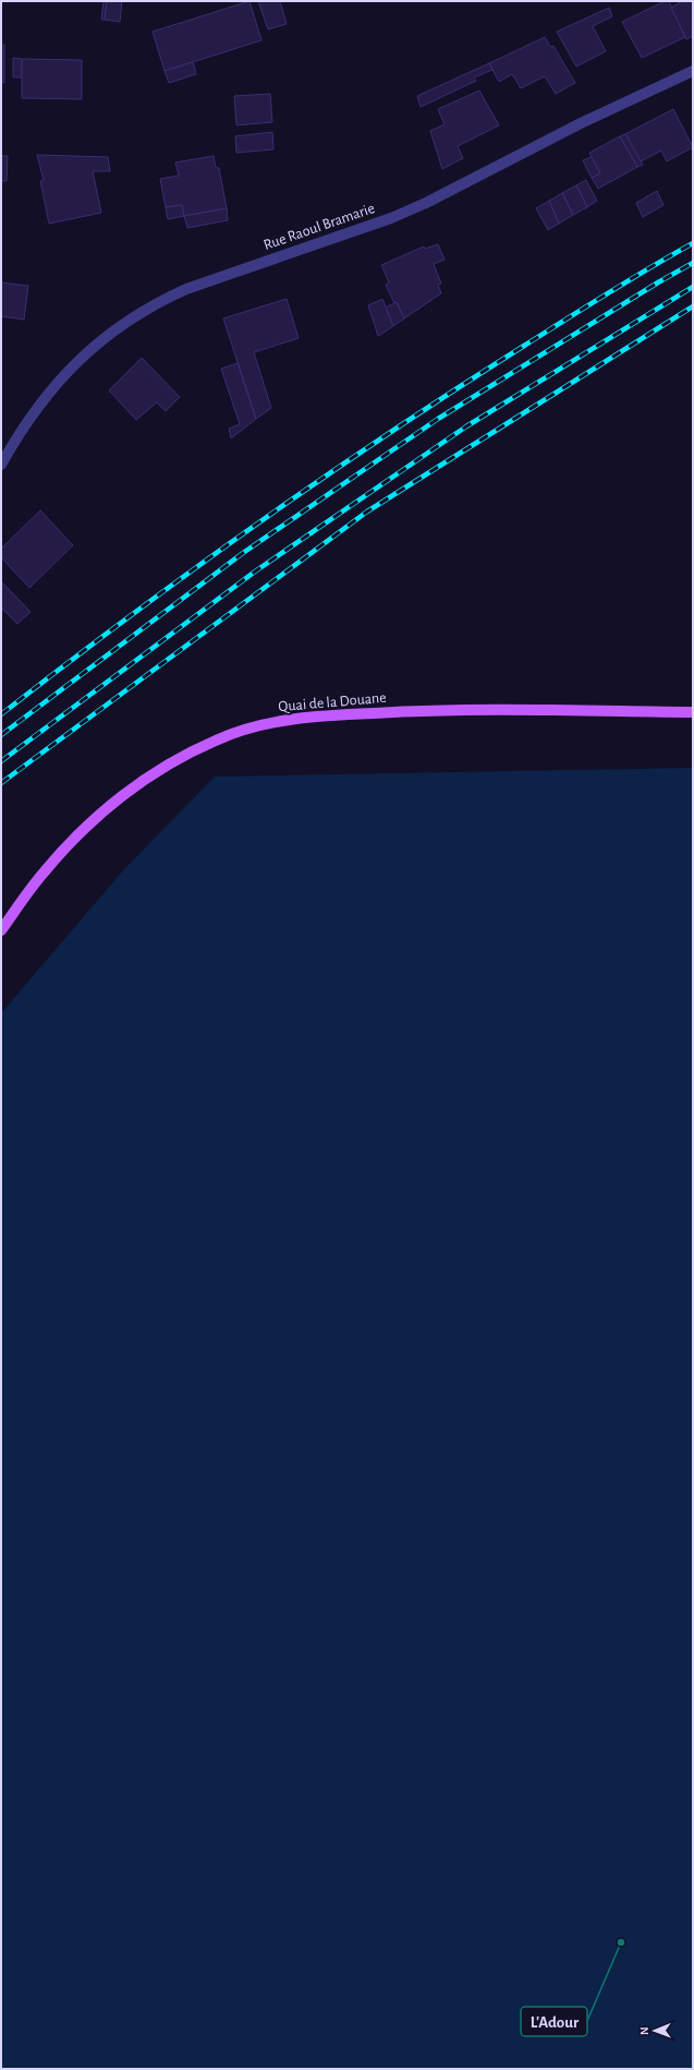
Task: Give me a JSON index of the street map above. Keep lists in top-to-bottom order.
{
  "streets": {
    "main road": ["Quai de la Douane"],
    "street": ["Rue Raoul Bramarie"]
  },
  "places": ["L'Adour"],
  "north": "left"
}
